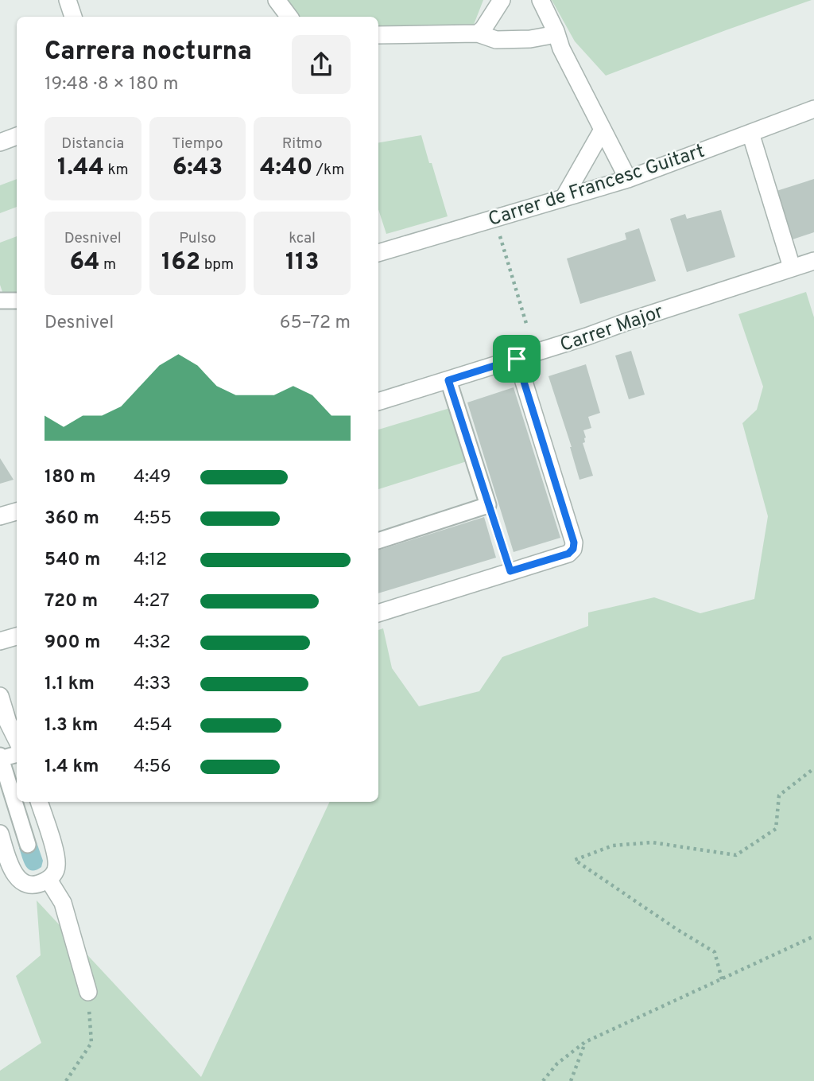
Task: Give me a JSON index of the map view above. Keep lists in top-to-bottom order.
{
  "streets": {
    "street": ["Carrer de Francesc Guitart", "Carrer Major"]
  },
  "page": {
    "heading": ["Carrera nocturna", "19:48 · 8 × 180 m"],
    "stats": [
      ["Distancia", "1.44 km"],
      ["Tiempo", "6:43"],
      ["Ritmo", "4:40 /km"],
      ["Desnivel", "64 m"],
      ["Pulso", "162 bpm"],
      ["kcal", "113"]
    ],
    "chart": ["Desnivel", "65–72 m"],
    "list": [
      {
        "name": "180 m",
        "note": "4:49"
      },
      {
        "name": "360 m",
        "note": "4:55"
      },
      {
        "name": "540 m",
        "note": "4:12"
      },
      {
        "name": "720 m",
        "note": "4:27"
      },
      {
        "name": "900 m",
        "note": "4:32"
      },
      {
        "name": "1.1 km",
        "note": "4:33"
      },
      {
        "name": "1.3 km",
        "note": "4:54"
      },
      {
        "name": "1.4 km",
        "note": "4:56"
      }
    ]
  }
}
